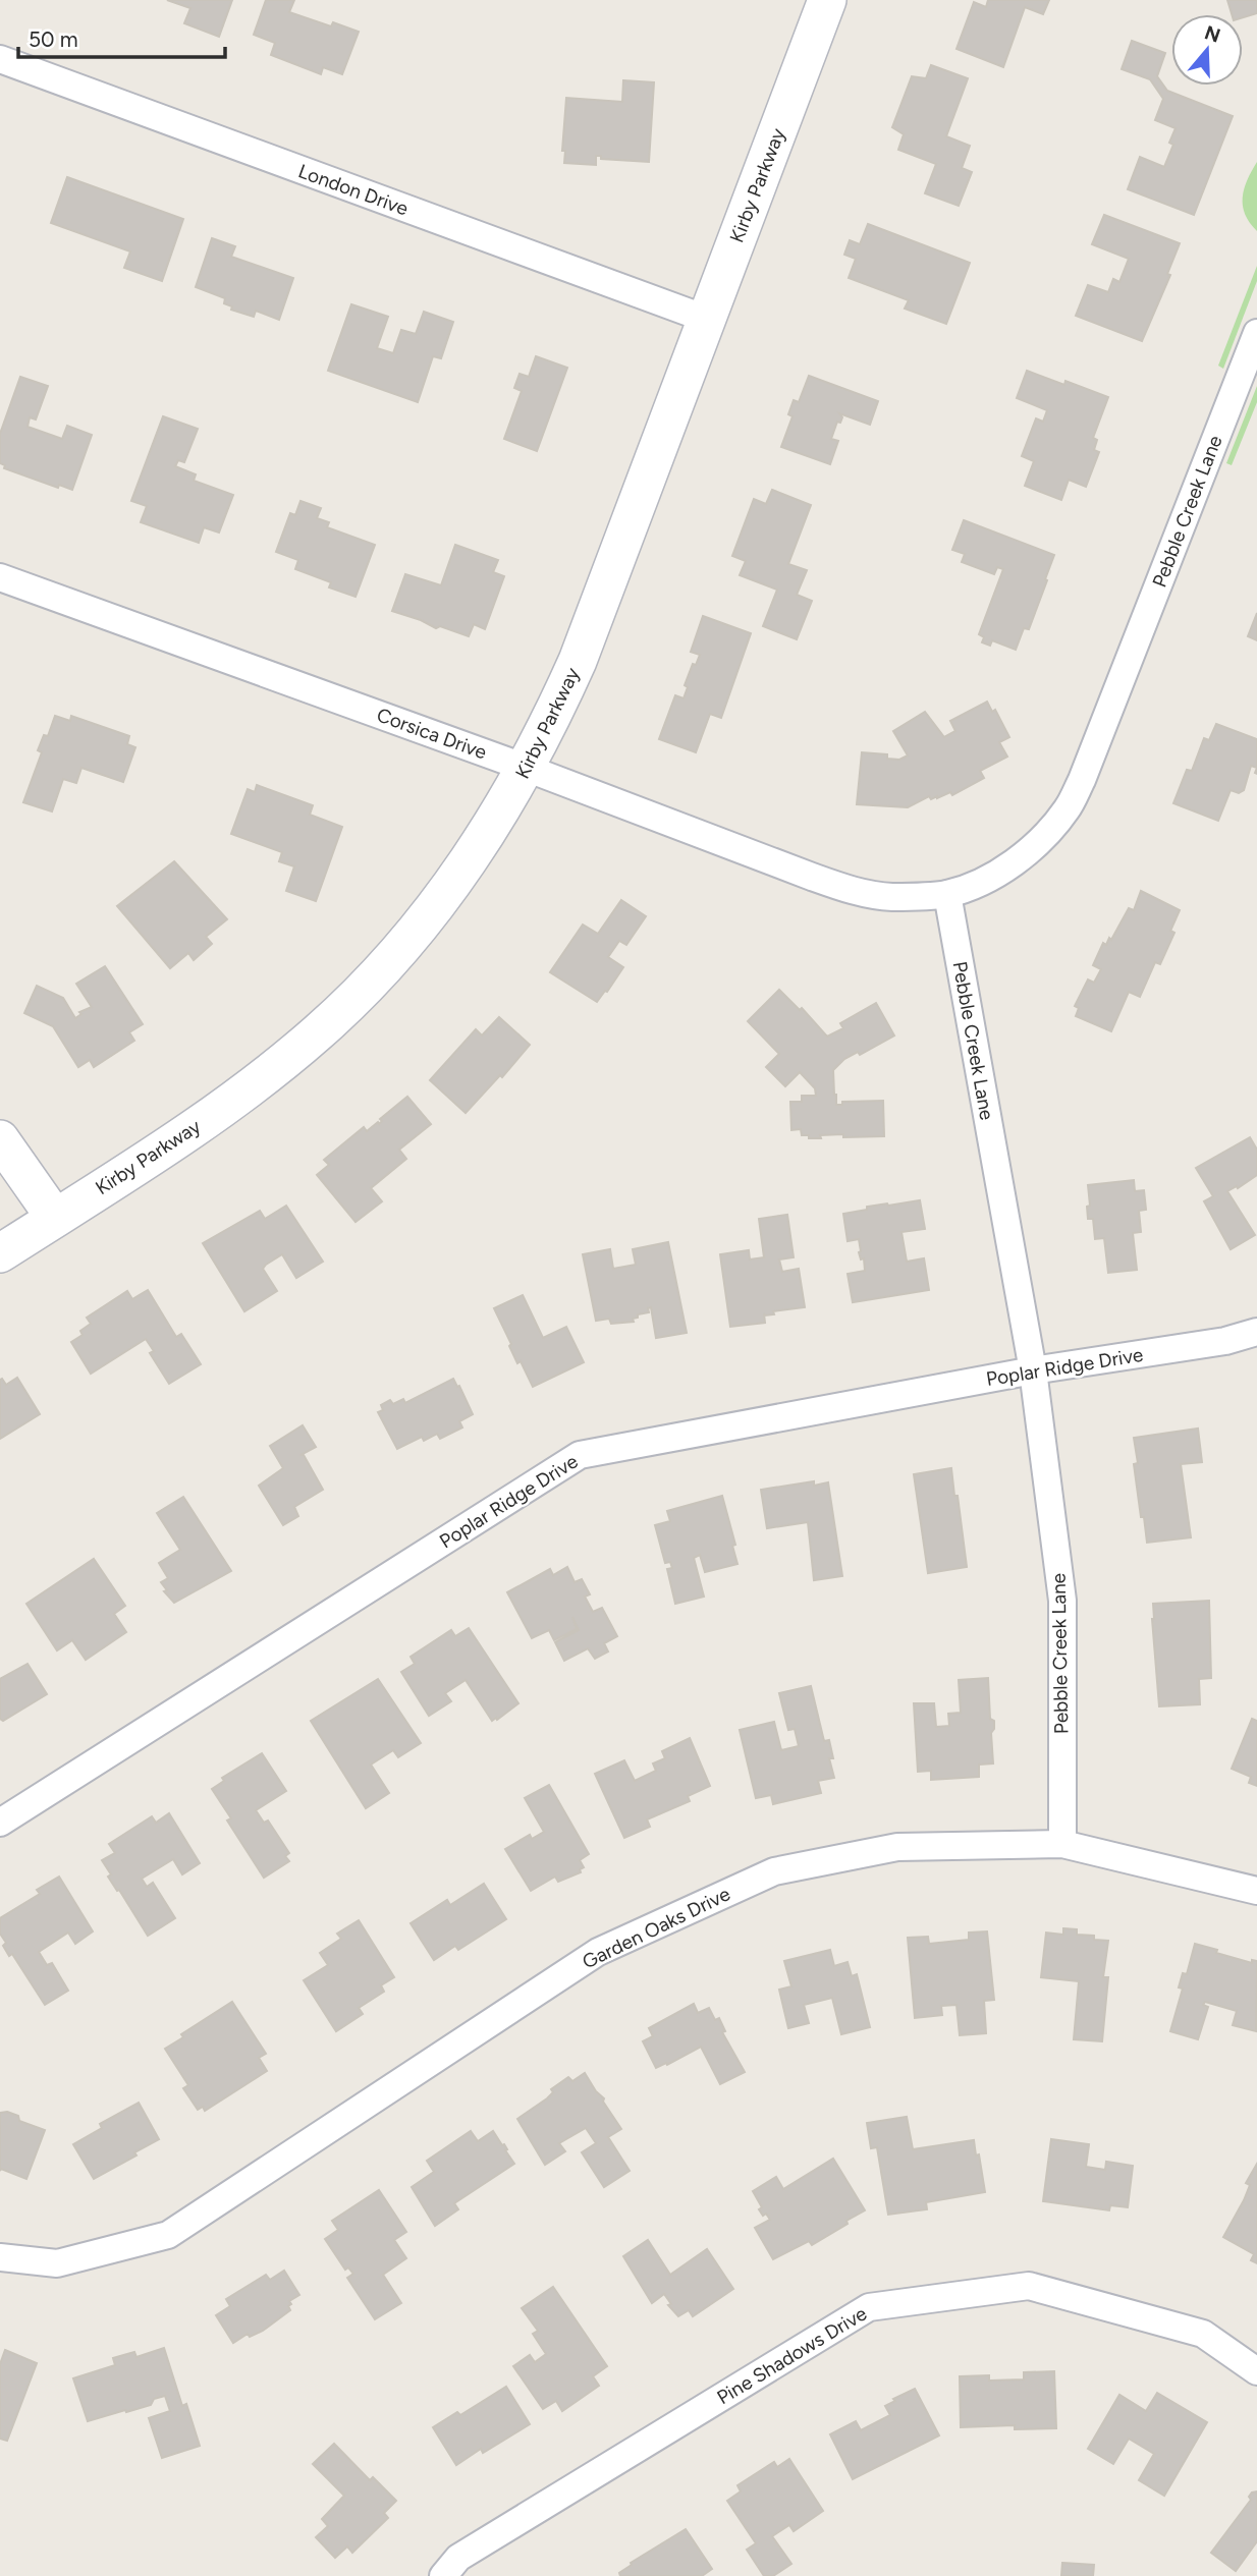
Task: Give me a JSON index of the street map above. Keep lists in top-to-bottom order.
{
  "streets": {
    "main road": ["Kirby Parkway"],
    "street": [
      "London Drive",
      "Pebble Creek Lane",
      "Corsica Drive",
      "Poplar Ridge Drive",
      "Garden Oaks Drive",
      "Pine Shadows Drive"
    ]
  },
  "crossings": [
    ["Kirby Parkway", "London Drive"],
    ["Kirby Parkway", "Corsica Drive"],
    ["Pebble Creek Lane", "Corsica Drive"],
    ["Pebble Creek Lane", "Poplar Ridge Drive"],
    ["Pebble Creek Lane", "Garden Oaks Drive"]
  ],
  "scale_bar": "50 m",
  "north": "top"
}
